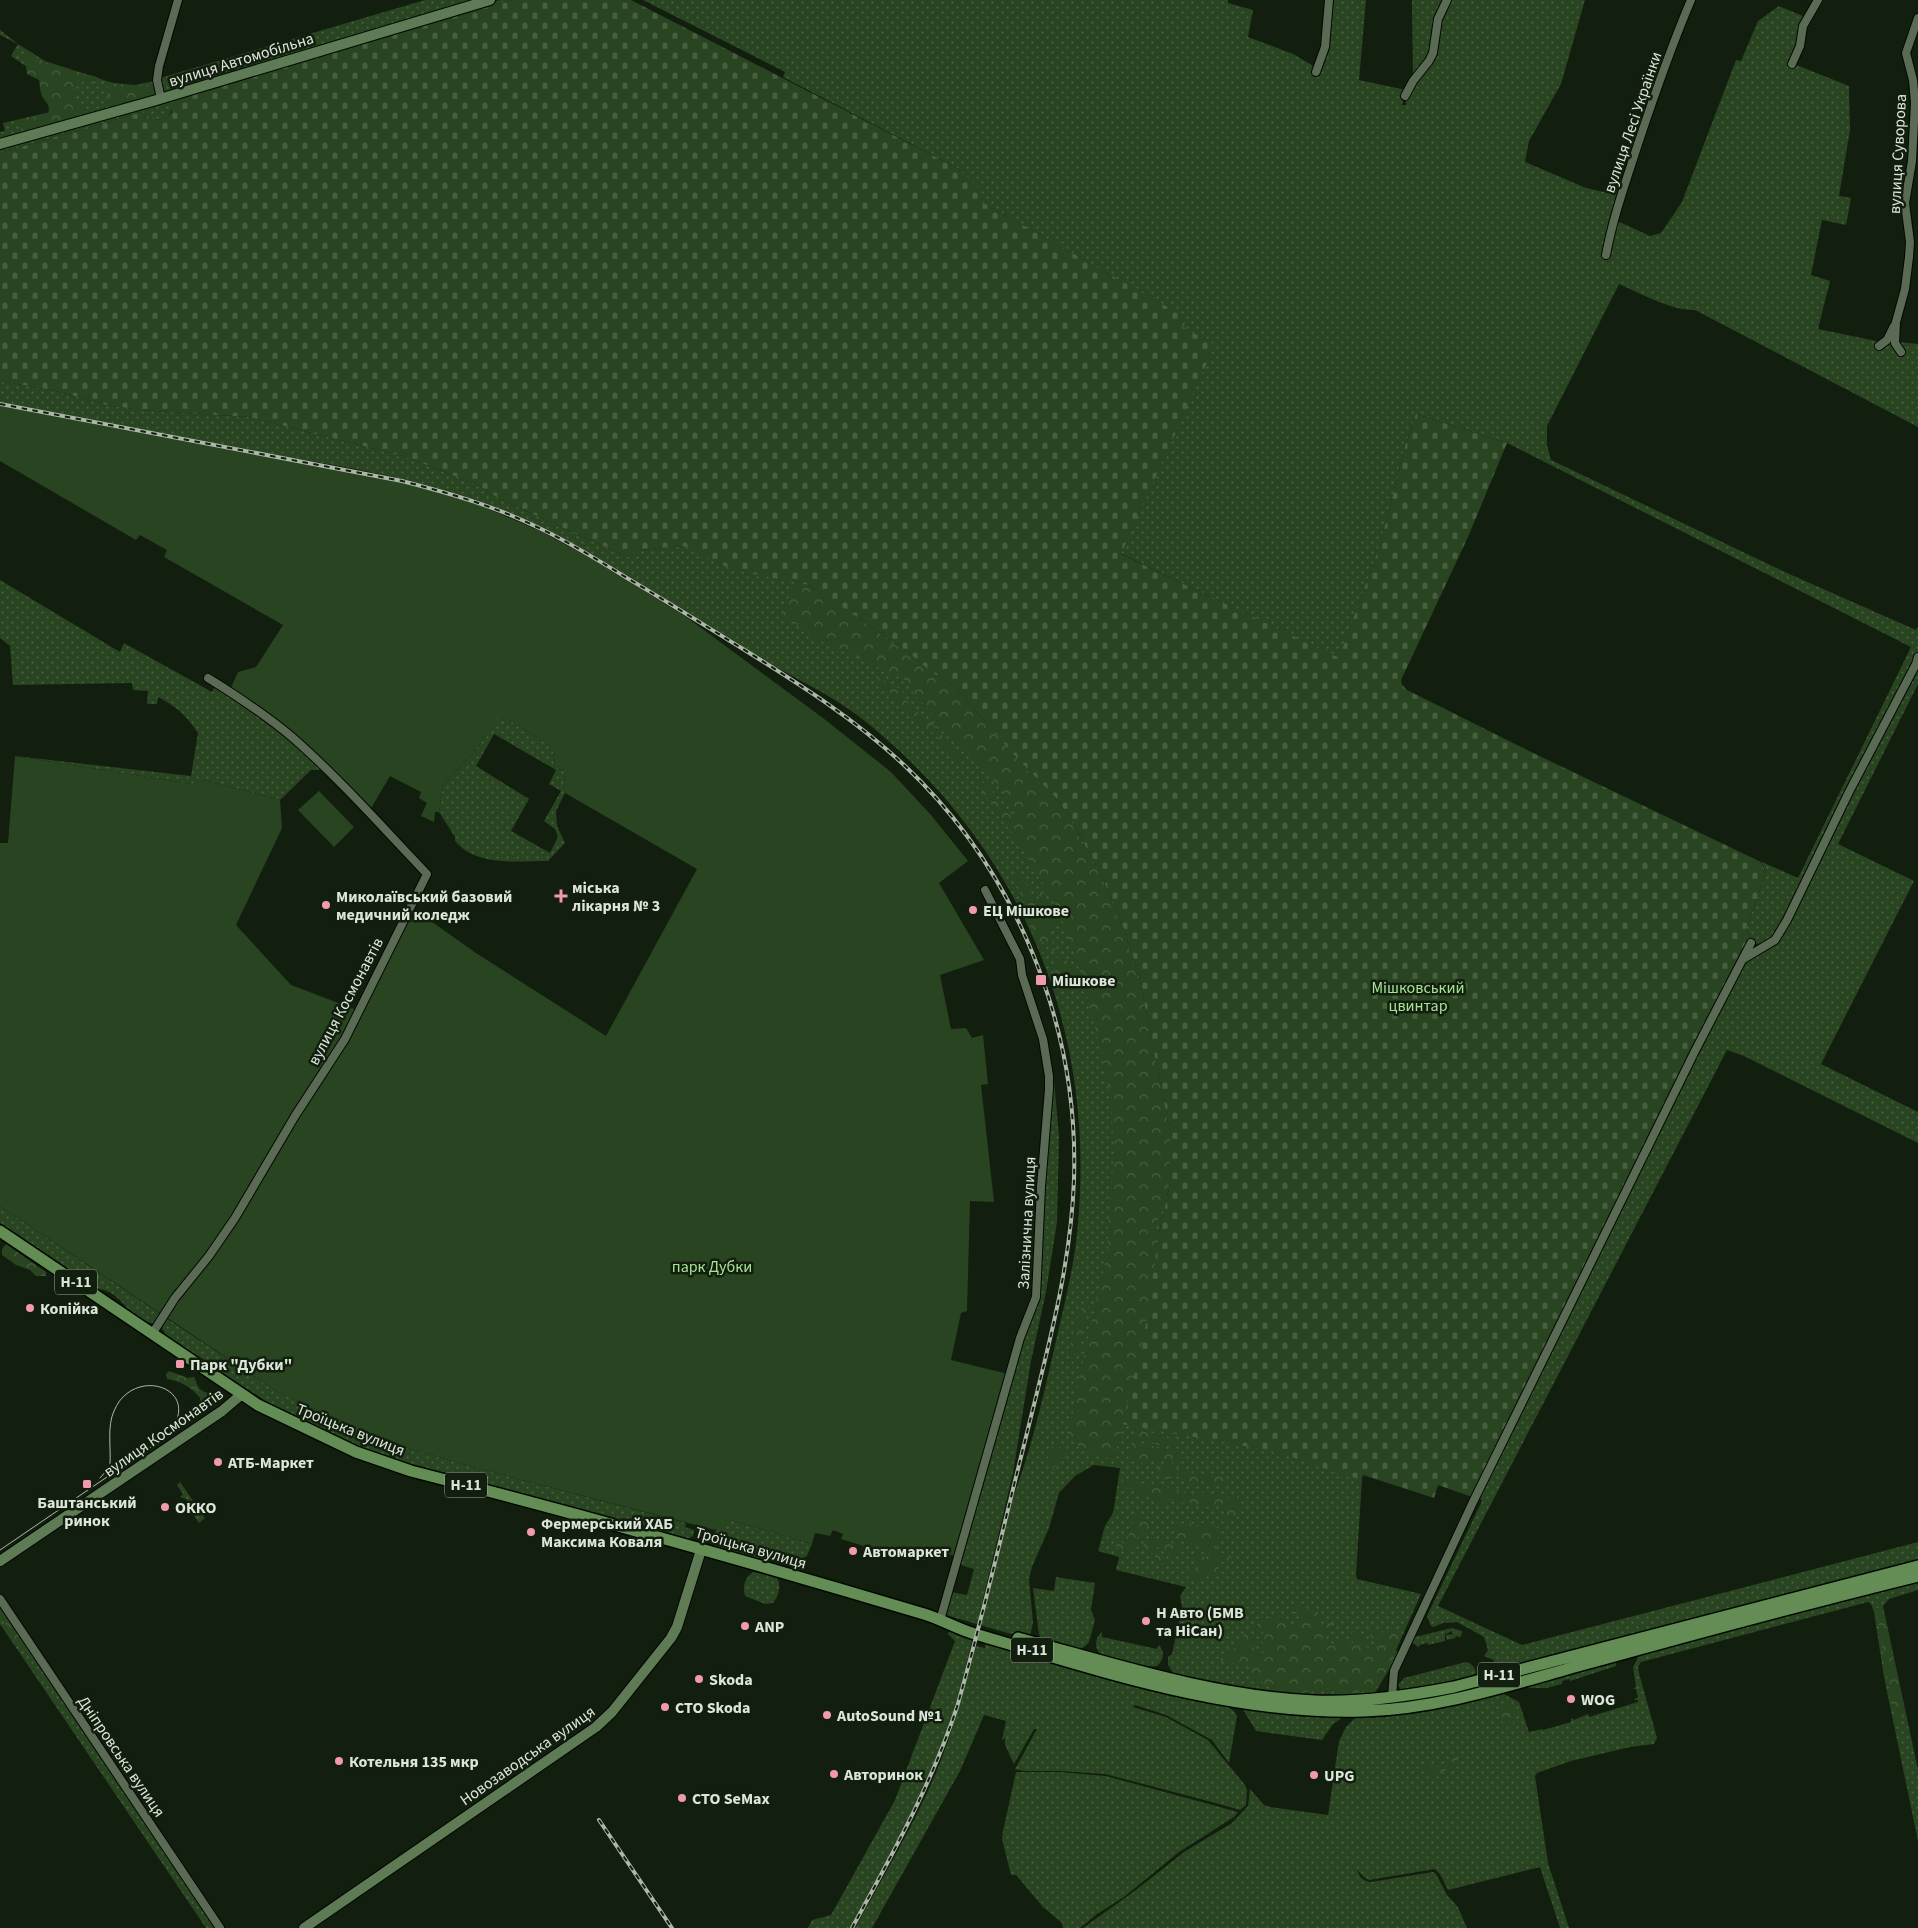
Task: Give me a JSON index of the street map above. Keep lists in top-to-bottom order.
{
  "streets": {
    "main road": ["Н-11", "Троїцька вулиця"],
    "street": [
      "вулиця Автомобільна",
      "вулиця Лесі Українки",
      "вулиця Суворова",
      "вулиця Космонавтів",
      "Залізнична вулиця",
      "Новозаводська вулиця",
      "Дніпровська вулиця"
    ]
  },
  "crossings": [
    ["вулиця Космонавтів", "Троїцька вулиця"],
    ["Залізнична вулиця", "Н-11"],
    ["Залізнична вулиця", "Троїцька вулиця"],
    ["Н-11", "Троїцька вулиця"],
    ["Троїцька вулиця", "Новозаводська вулиця"]
  ],
  "parks": ["Мішковський цвинтар", "парк Дубки"],
  "places": {
    "health": ["міська лікарня № 3"],
    "other": [
      "Миколаївський базовий медичний коледж",
      "ЕЦ Мішкове",
      "Копійка",
      "АТБ-Маркет",
      "ОККО",
      "Фермерський ХАБ Максима Коваля",
      "Автомаркет",
      "Н Авто (БМВ та НіСан)",
      "ANP",
      "Skoda",
      "WOG",
      "СТО Skoda",
      "AutoSound №1",
      "Котельня 135 мкр",
      "Авторинок",
      "UPG",
      "СТО SeMax"
    ],
    "transit": ["Мішкове", "Парк \"Дубки\"", "Баштанський ринок"]
  }
}
